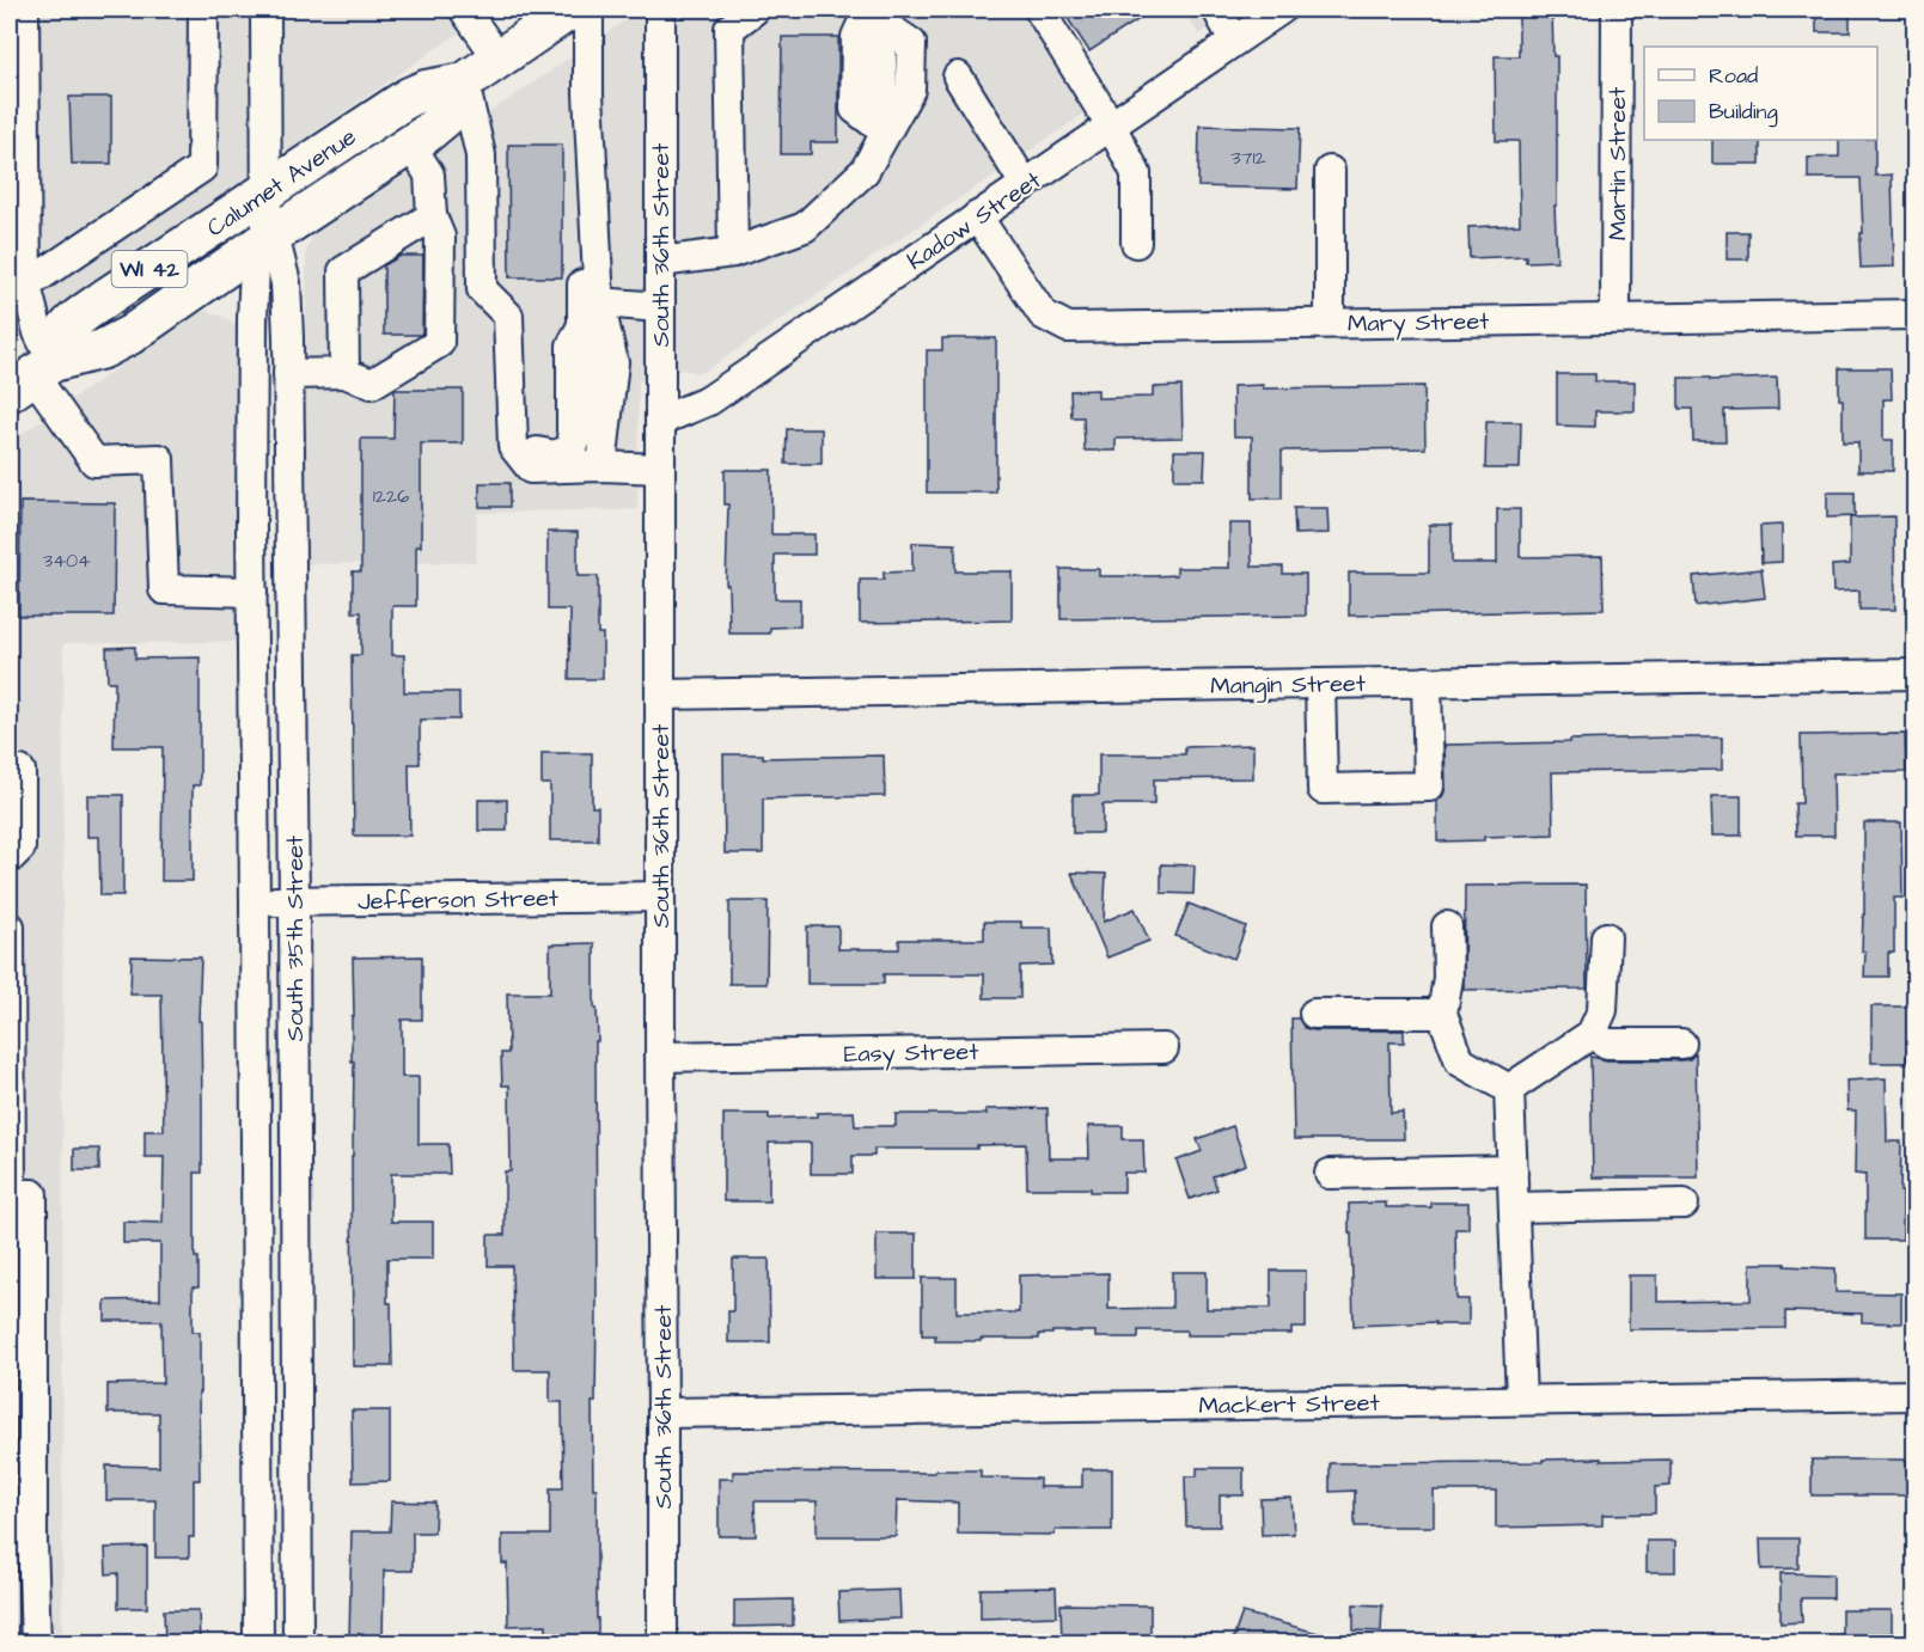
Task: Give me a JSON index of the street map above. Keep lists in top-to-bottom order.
{
  "streets": {
    "main road": ["Calumet Avenue", "WI 42"],
    "street": [
      "Martin Street",
      "Kadow Street",
      "South 36th Street",
      "Mary Street",
      "Mangin Street",
      "Jefferson Street",
      "South 35th Street",
      "Easy Street",
      "Mackert Street"
    ]
  },
  "crossings": [
    ["Martin Street", "Mary Street"],
    ["Calumet Avenue", "South 35th Street"],
    ["Kadow Street", "South 36th Street"],
    ["Kadow Street", "Mary Street"],
    ["South 36th Street", "Mangin Street"],
    ["South 36th Street", "Jefferson Street"],
    ["South 36th Street", "Easy Street"],
    ["South 36th Street", "Mackert Street"],
    ["Jefferson Street", "South 35th Street"]
  ],
  "house_numbers": ["3712", "1226", "3404"],
  "legend": ["Road", "Building"]
}
